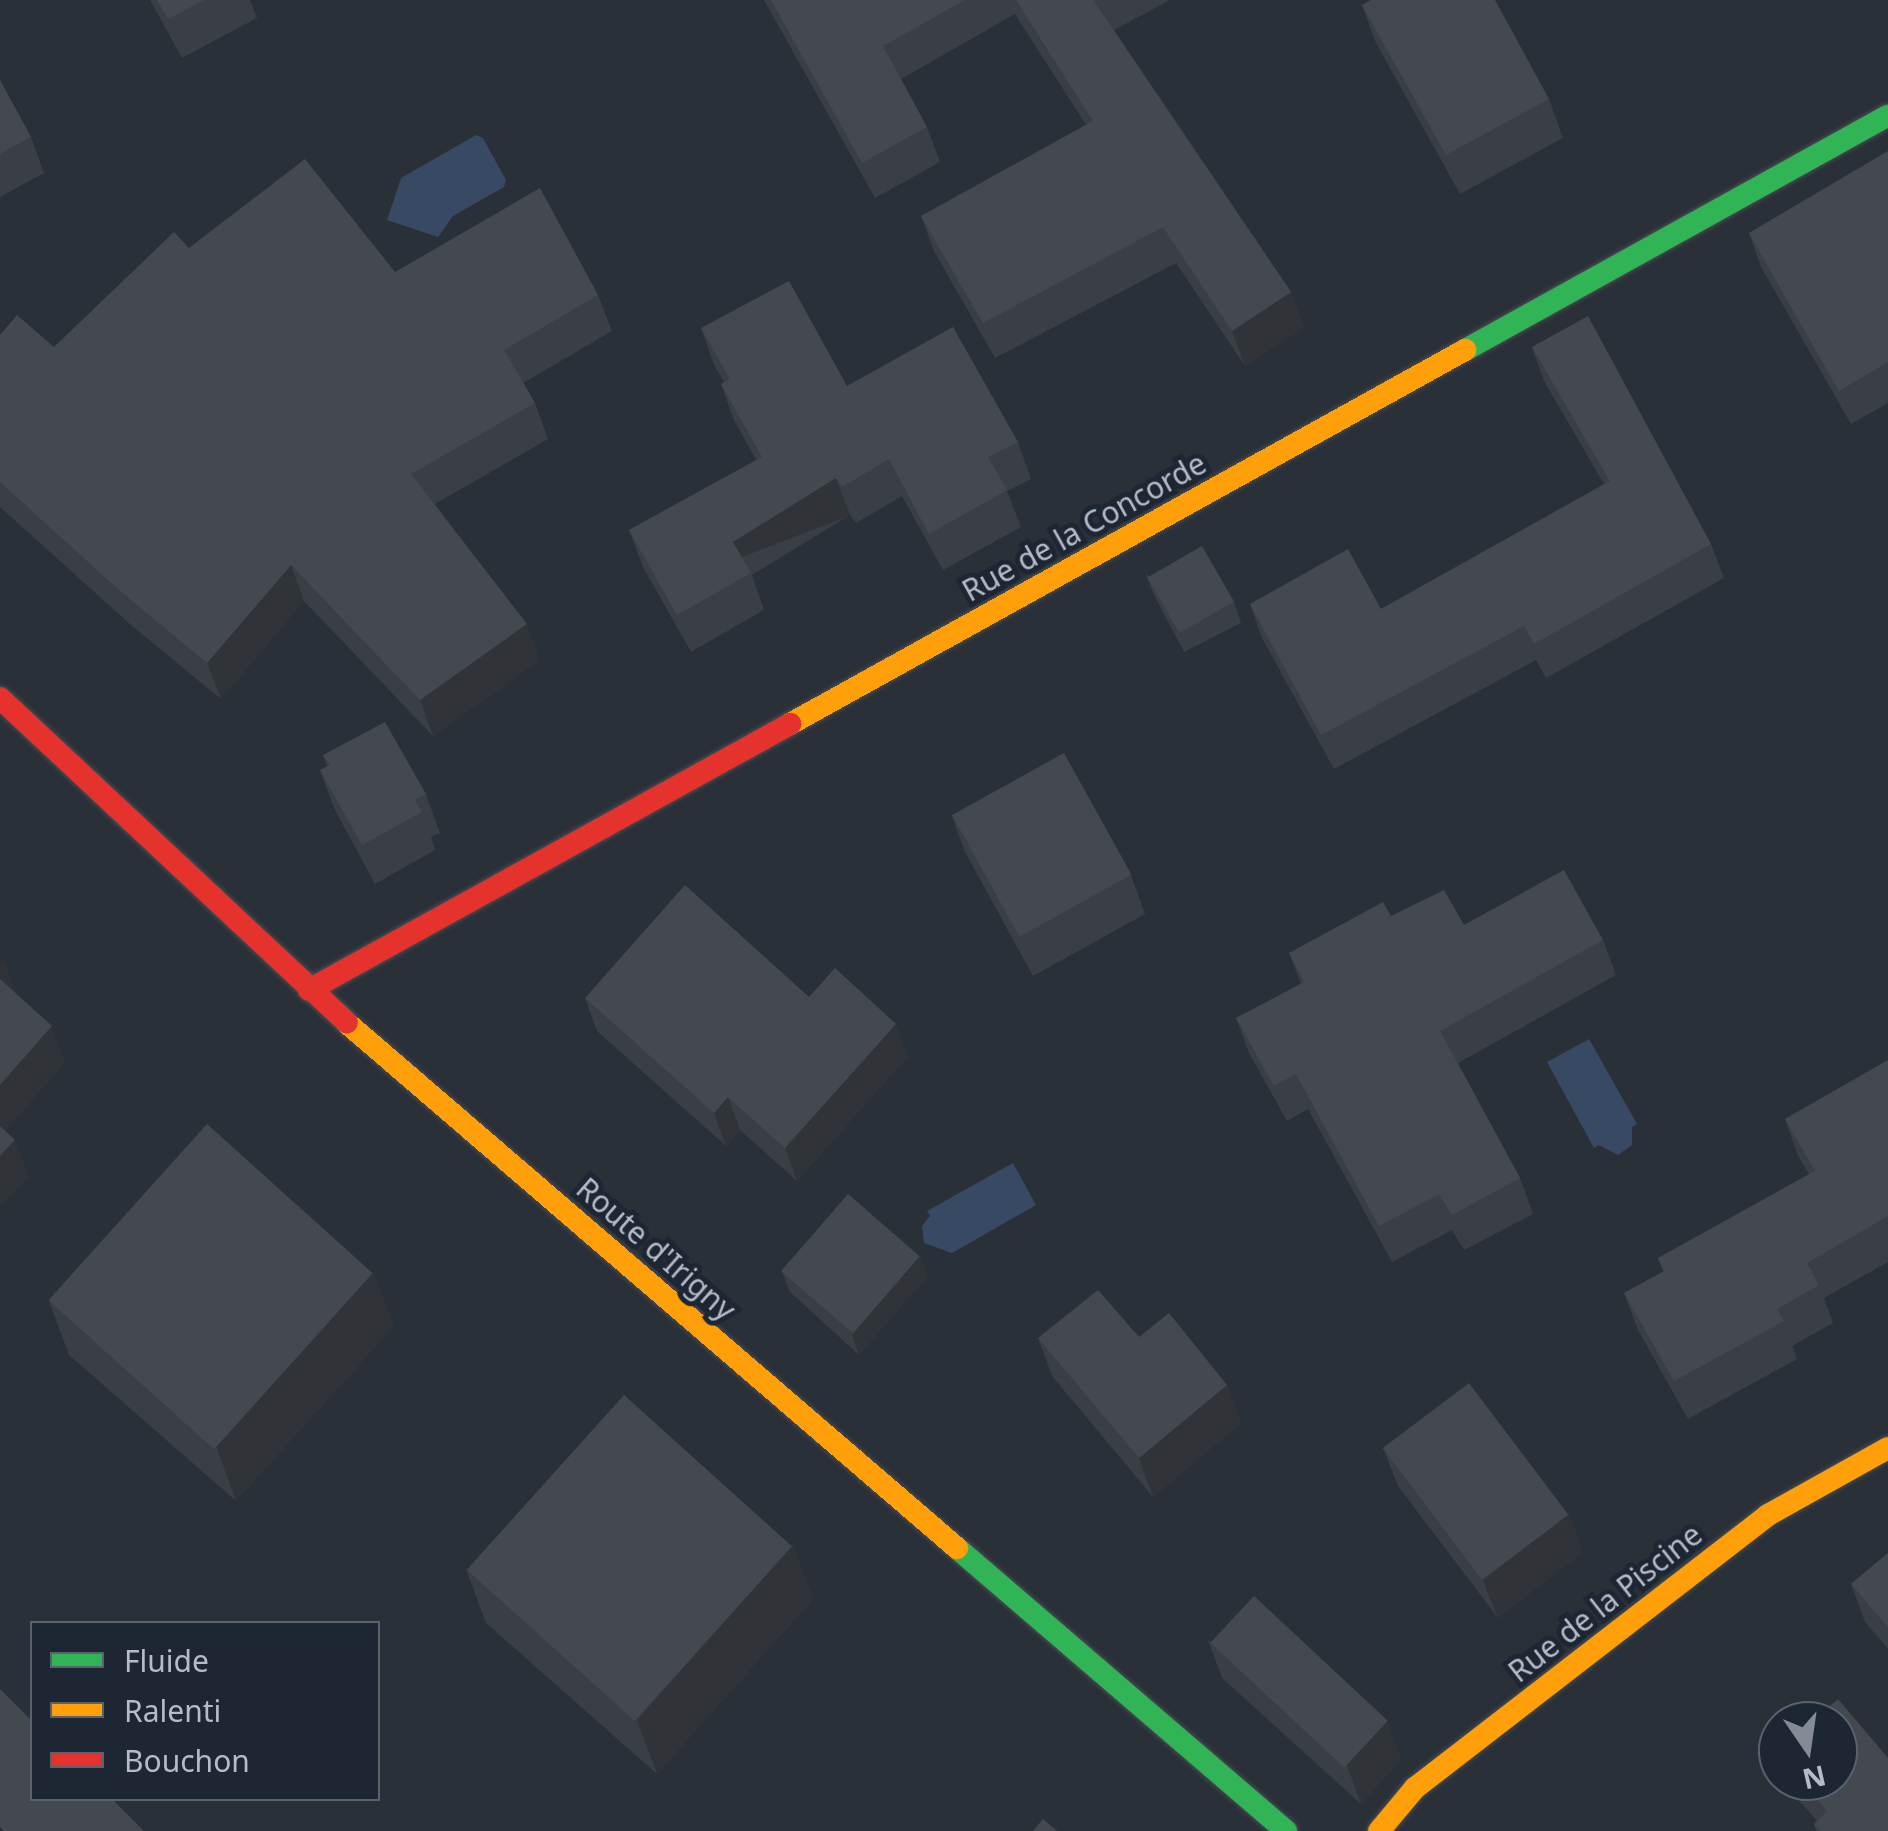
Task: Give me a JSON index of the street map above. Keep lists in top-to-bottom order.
{
  "streets": {
    "street": ["Rue de la Concorde", "Route d'Irigny", "Rue de la Piscine"]
  },
  "crossings": [
    ["Rue de la Concorde", "Route d'Irigny"]
  ],
  "legend": ["Fluide", "Ralenti", "Bouchon"],
  "north": "bottom"
}
